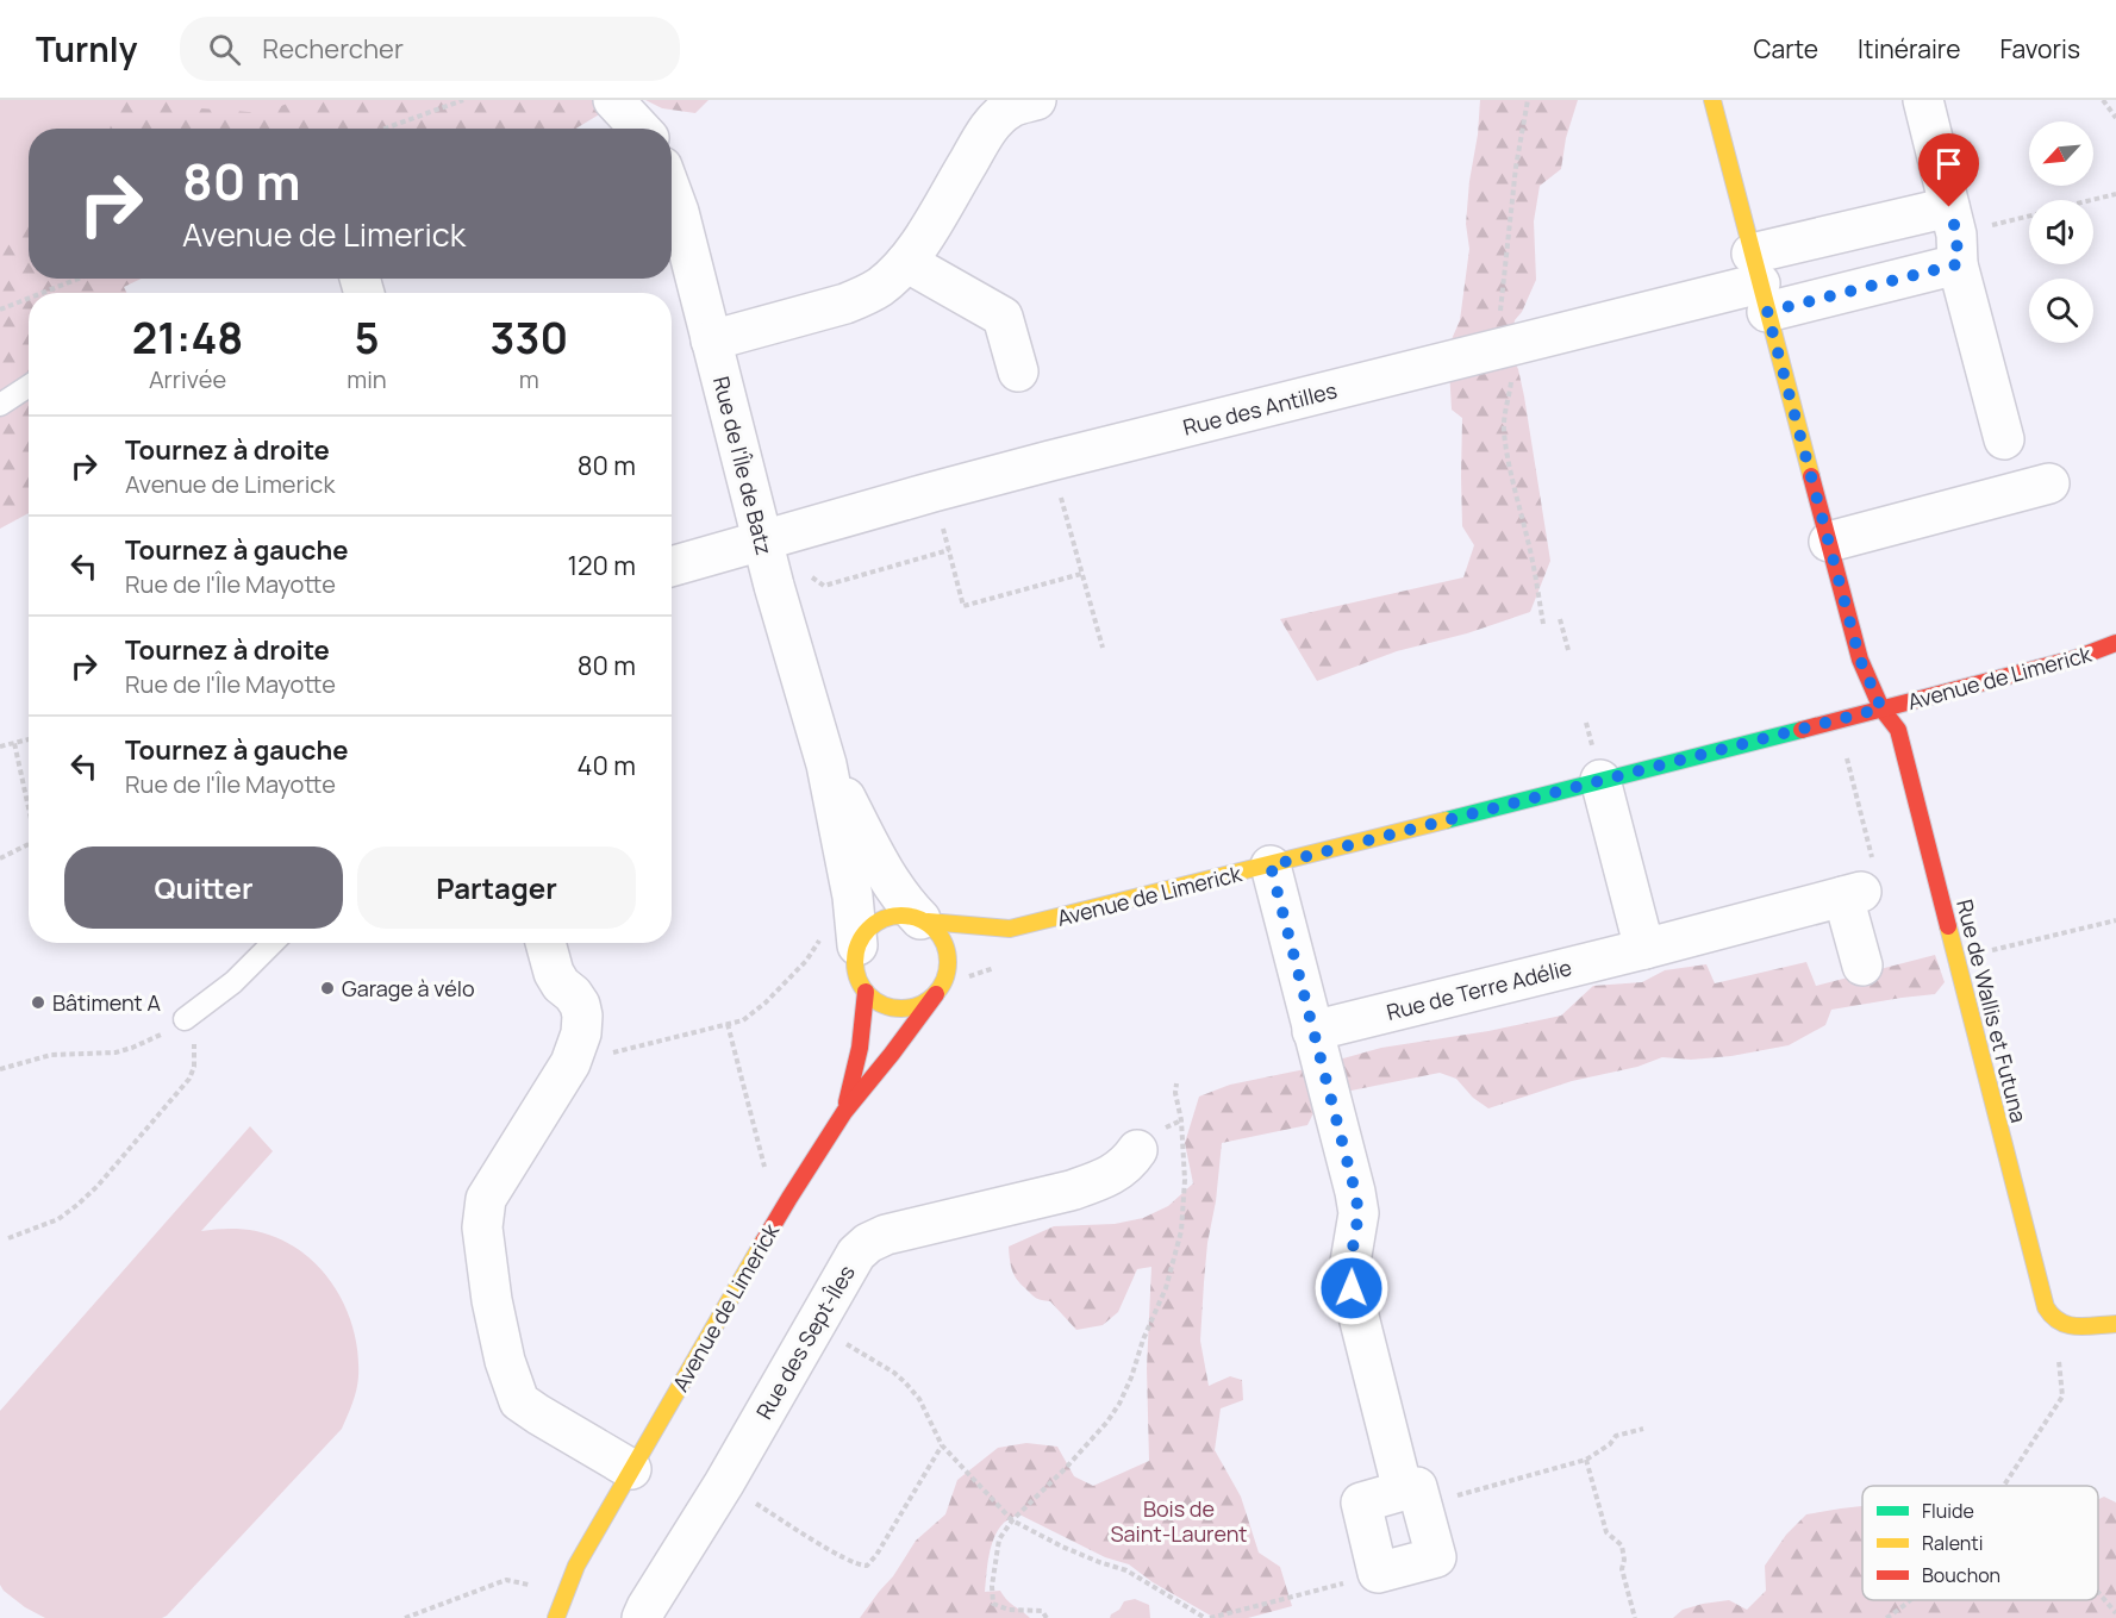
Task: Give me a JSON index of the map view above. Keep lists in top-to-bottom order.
{
  "streets": {
    "street": [
      "Rue des Antilles",
      "Rue de l'Île de Batz",
      "Avenue de Limerick",
      "Rue de Terre Adélie",
      "Rue de Wallis et Futuna",
      "Rue des Sept-Îles"
    ]
  },
  "crossings": [
    ["Rue des Antilles", "Rue de l'Île de Batz"],
    ["Rue des Antilles", "Rue de Wallis et Futuna"],
    ["Rue de l'Île de Batz", "Avenue de Limerick"],
    ["Avenue de Limerick", "Rue de Wallis et Futuna"]
  ],
  "parks": ["Bois de Saint-Laurent"],
  "places": ["Garage à vélo", "Bâtiment A"],
  "legend": ["Fluide", "Ralenti", "Bouchon"],
  "north": "bottom left",
  "page": {
    "header": "Turnly",
    "search": "Rechercher",
    "nav": ["Carte", "Itinéraire", "Favoris"],
    "turn": ["80 m", "Avenue de Limerick"],
    "eta": [
      "21:48",
      "Arrivée",
      "5",
      "min",
      "330",
      "m"
    ],
    "list": [
      {
        "name": "Tournez à droite",
        "note": "Avenue de Limerick",
        "value": "80 m"
      },
      {
        "name": "Tournez à gauche",
        "note": "Rue de l'Île Mayotte",
        "value": "120 m"
      },
      {
        "name": "Tournez à droite",
        "note": "Rue de l'Île Mayotte",
        "value": "80 m"
      },
      {
        "name": "Tournez à gauche",
        "note": "Rue de l'Île Mayotte",
        "value": "40 m"
      }
    ],
    "buttons": ["Quitter", "Partager"]
  }
}
